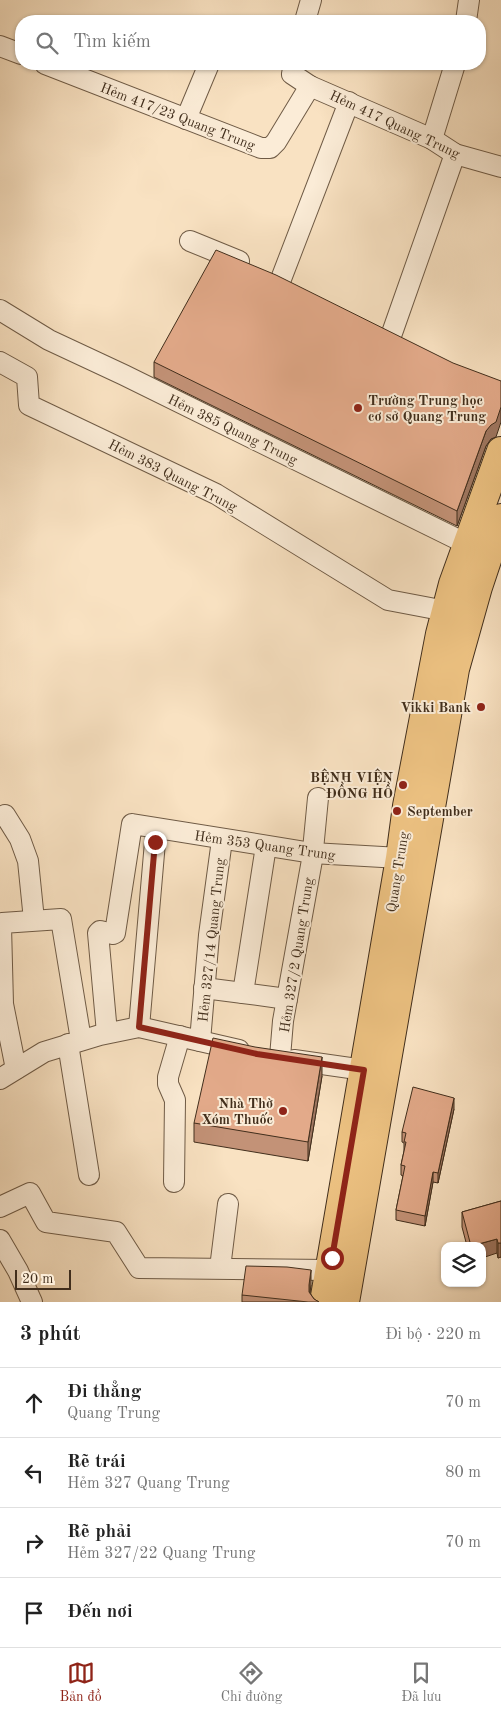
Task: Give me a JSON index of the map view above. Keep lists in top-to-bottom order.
{
  "streets": {
    "main road": ["Quang Trung"],
    "street": [
      "Hẻm 417/23 Quang Trung",
      "Hẻm 417 Quang Trung",
      "Hẻm 385 Quang Trung",
      "Hẻm 383 Quang Trung",
      "Hẻm 353 Quang Trung",
      "Hẻm 327/14 Quang Trung",
      "Hẻm 327/2 Quang Trung"
    ]
  },
  "crossings": [
    ["Hẻm 417/23 Quang Trung", "Hẻm 417 Quang Trung"],
    ["Hẻm 385 Quang Trung", "Quang Trung"],
    ["Hẻm 383 Quang Trung", "Quang Trung"],
    ["Hẻm 353 Quang Trung", "Quang Trung"],
    ["Hẻm 353 Quang Trung", "Hẻm 327/14 Quang Trung"],
    ["Hẻm 353 Quang Trung", "Hẻm 327/2 Quang Trung"]
  ],
  "places": [
    "Trường Trung học cơ sở Quang Trung",
    "Vikki Bank",
    "BỆNH VIỆN ĐỒNG HỒ",
    "September",
    "Nhà Thờ Xóm Thuốc"
  ],
  "scale_bar": "20 m",
  "page": {
    "search": "Tìm kiếm",
    "scale": "20 m",
    "heading": ["3 phút", "Đi bộ · 220 m"],
    "list": [
      ["Đi thẳng", "Quang Trung", "70 m"],
      ["Rẽ trái", "Hẻm 327 Quang Trung", "80 m"],
      ["Rẽ phải", "Hẻm 327/22 Quang Trung", "70 m"],
      "Đến nơi"
    ],
    "nav": ["Bản đồ", "Chỉ đường", "Đã lưu"]
  }
}
